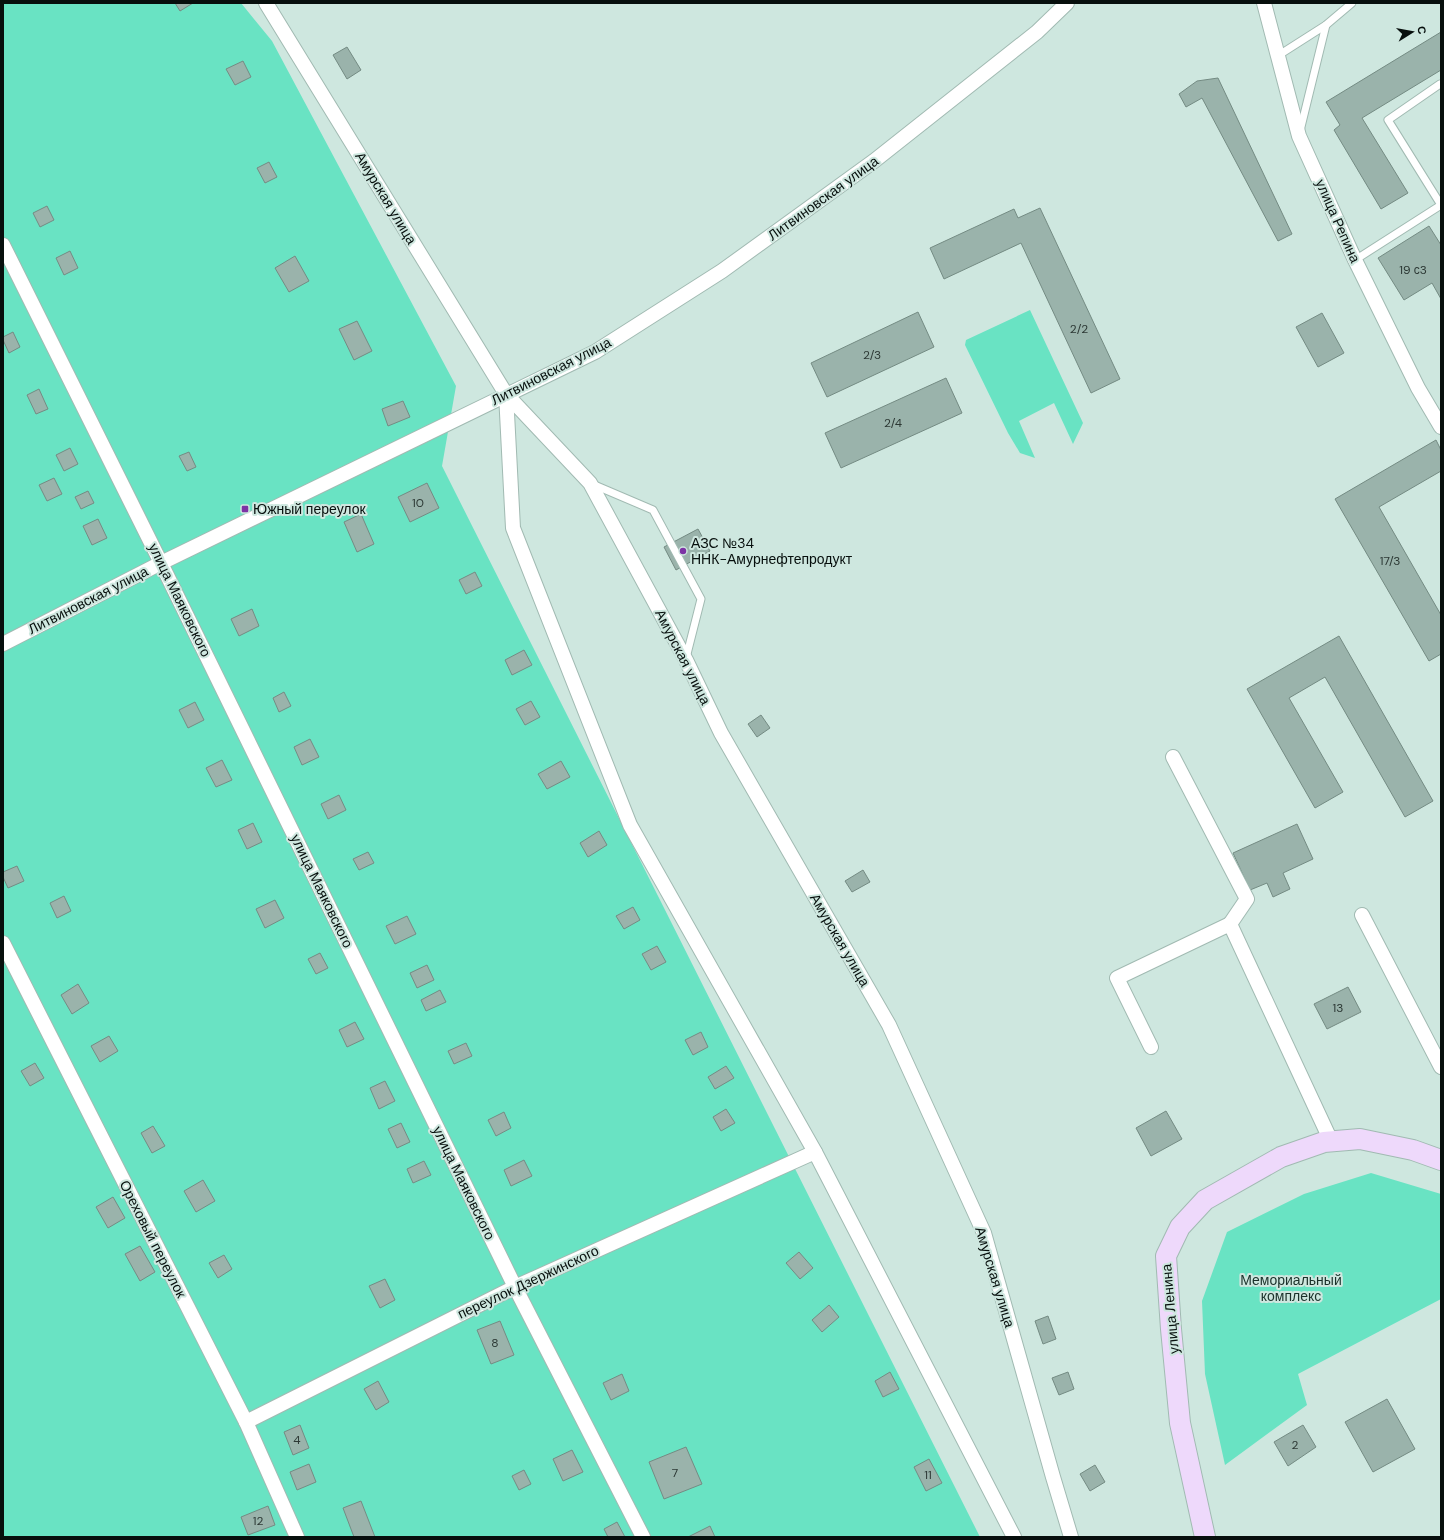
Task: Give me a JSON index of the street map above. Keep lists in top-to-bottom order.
{
  "streets": {
    "main road": ["улица Ленина"],
    "street": [
      "Амурская улица",
      "Литвиновская улица",
      "улица Репина",
      "улица Маяковского",
      "Ореховый переулок",
      "переулок Дзержинского"
    ]
  },
  "crossings": [
    ["Амурская улица", "Литвиновская улица"],
    ["Амурская улица", "переулок Дзержинского"],
    ["Литвиновская улица", "улица Маяковского"],
    ["улица Маяковского", "переулок Дзержинского"],
    ["Ореховый переулок", "переулок Дзержинского"]
  ],
  "parks": ["Мемориальный комплекс"],
  "places": {
    "transit": ["Южный переулок"],
    "other": ["АЗС №34 ННК-Амурнефтепродукт"]
  },
  "house_numbers": [
    "19 с3",
    "2/2",
    "2/3",
    "2/4",
    "10",
    "17/3",
    "13",
    "8",
    "4",
    "2",
    "7",
    "11",
    "12"
  ],
  "north": "right"
}
